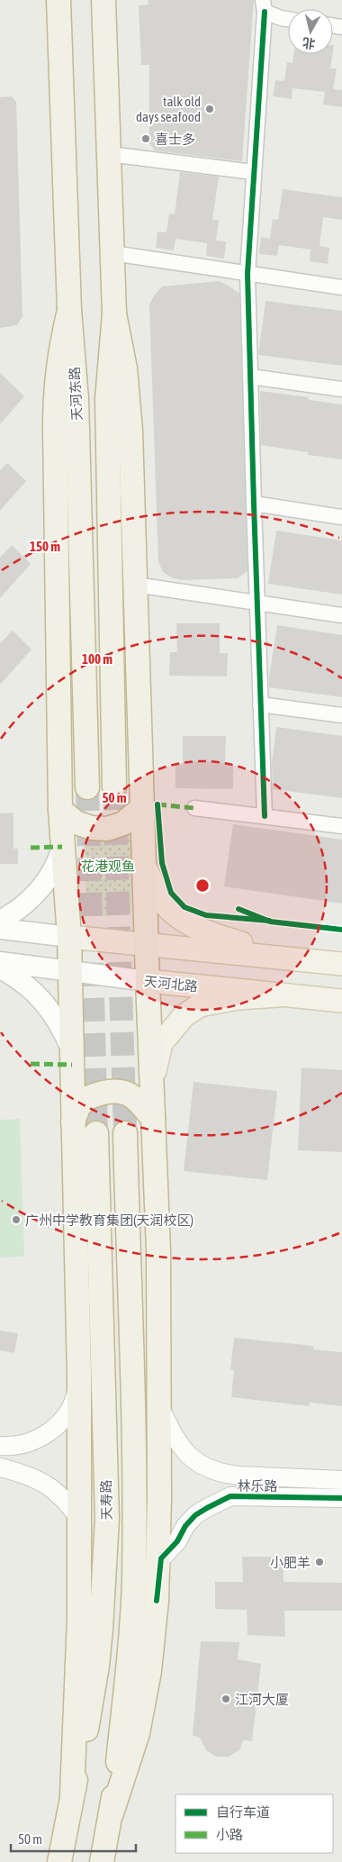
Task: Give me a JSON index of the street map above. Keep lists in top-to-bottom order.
{
  "streets": {
    "highway": ["天河东路", "天寿路"],
    "main road": ["天河北路"],
    "street": ["林乐路"]
  },
  "parks": ["花港观鱼"],
  "places": [
    "talk old days seafood",
    "喜士多",
    "广州中学教育集团(天润校区)",
    "小肥羊",
    "江河大厦"
  ],
  "legend": ["自行车道", "小路"],
  "scale_bar": "50 m",
  "north": "bottom",
  "rings": ["150 m", "100 m", "50 m"]
}
